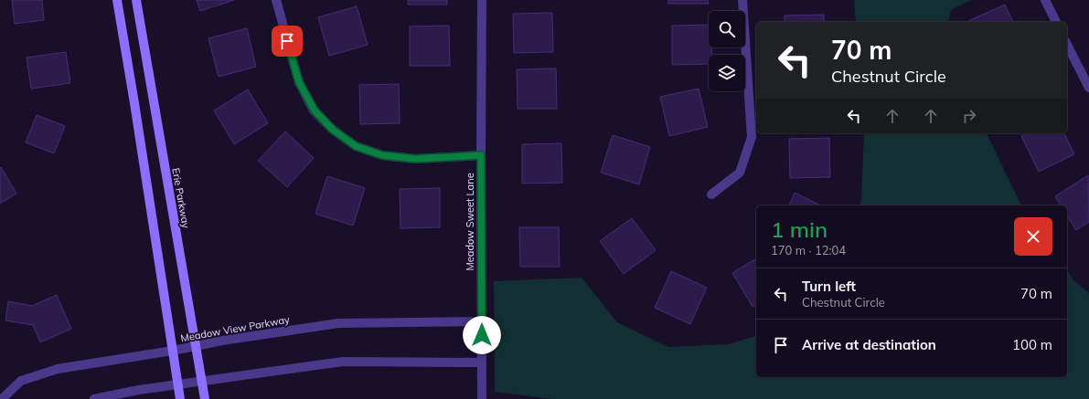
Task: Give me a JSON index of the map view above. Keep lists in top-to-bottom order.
{
  "streets": {
    "main road": ["Erie Parkway"],
    "street": ["Meadow Sweet Lane", "Meadow View Parkway"]
  },
  "crossings": [
    ["Erie Parkway", "Meadow View Parkway"],
    ["Meadow Sweet Lane", "Meadow View Parkway"]
  ],
  "page": {
    "turn": ["70 m", "Chestnut Circle"],
    "heading": ["1 min", "170 m · 12:04"],
    "list": [
      {
        "name": "Turn left",
        "note": "Chestnut Circle",
        "value": "70 m"
      },
      {
        "name": "Arrive at destination",
        "value": "100 m"
      }
    ]
  }
}
